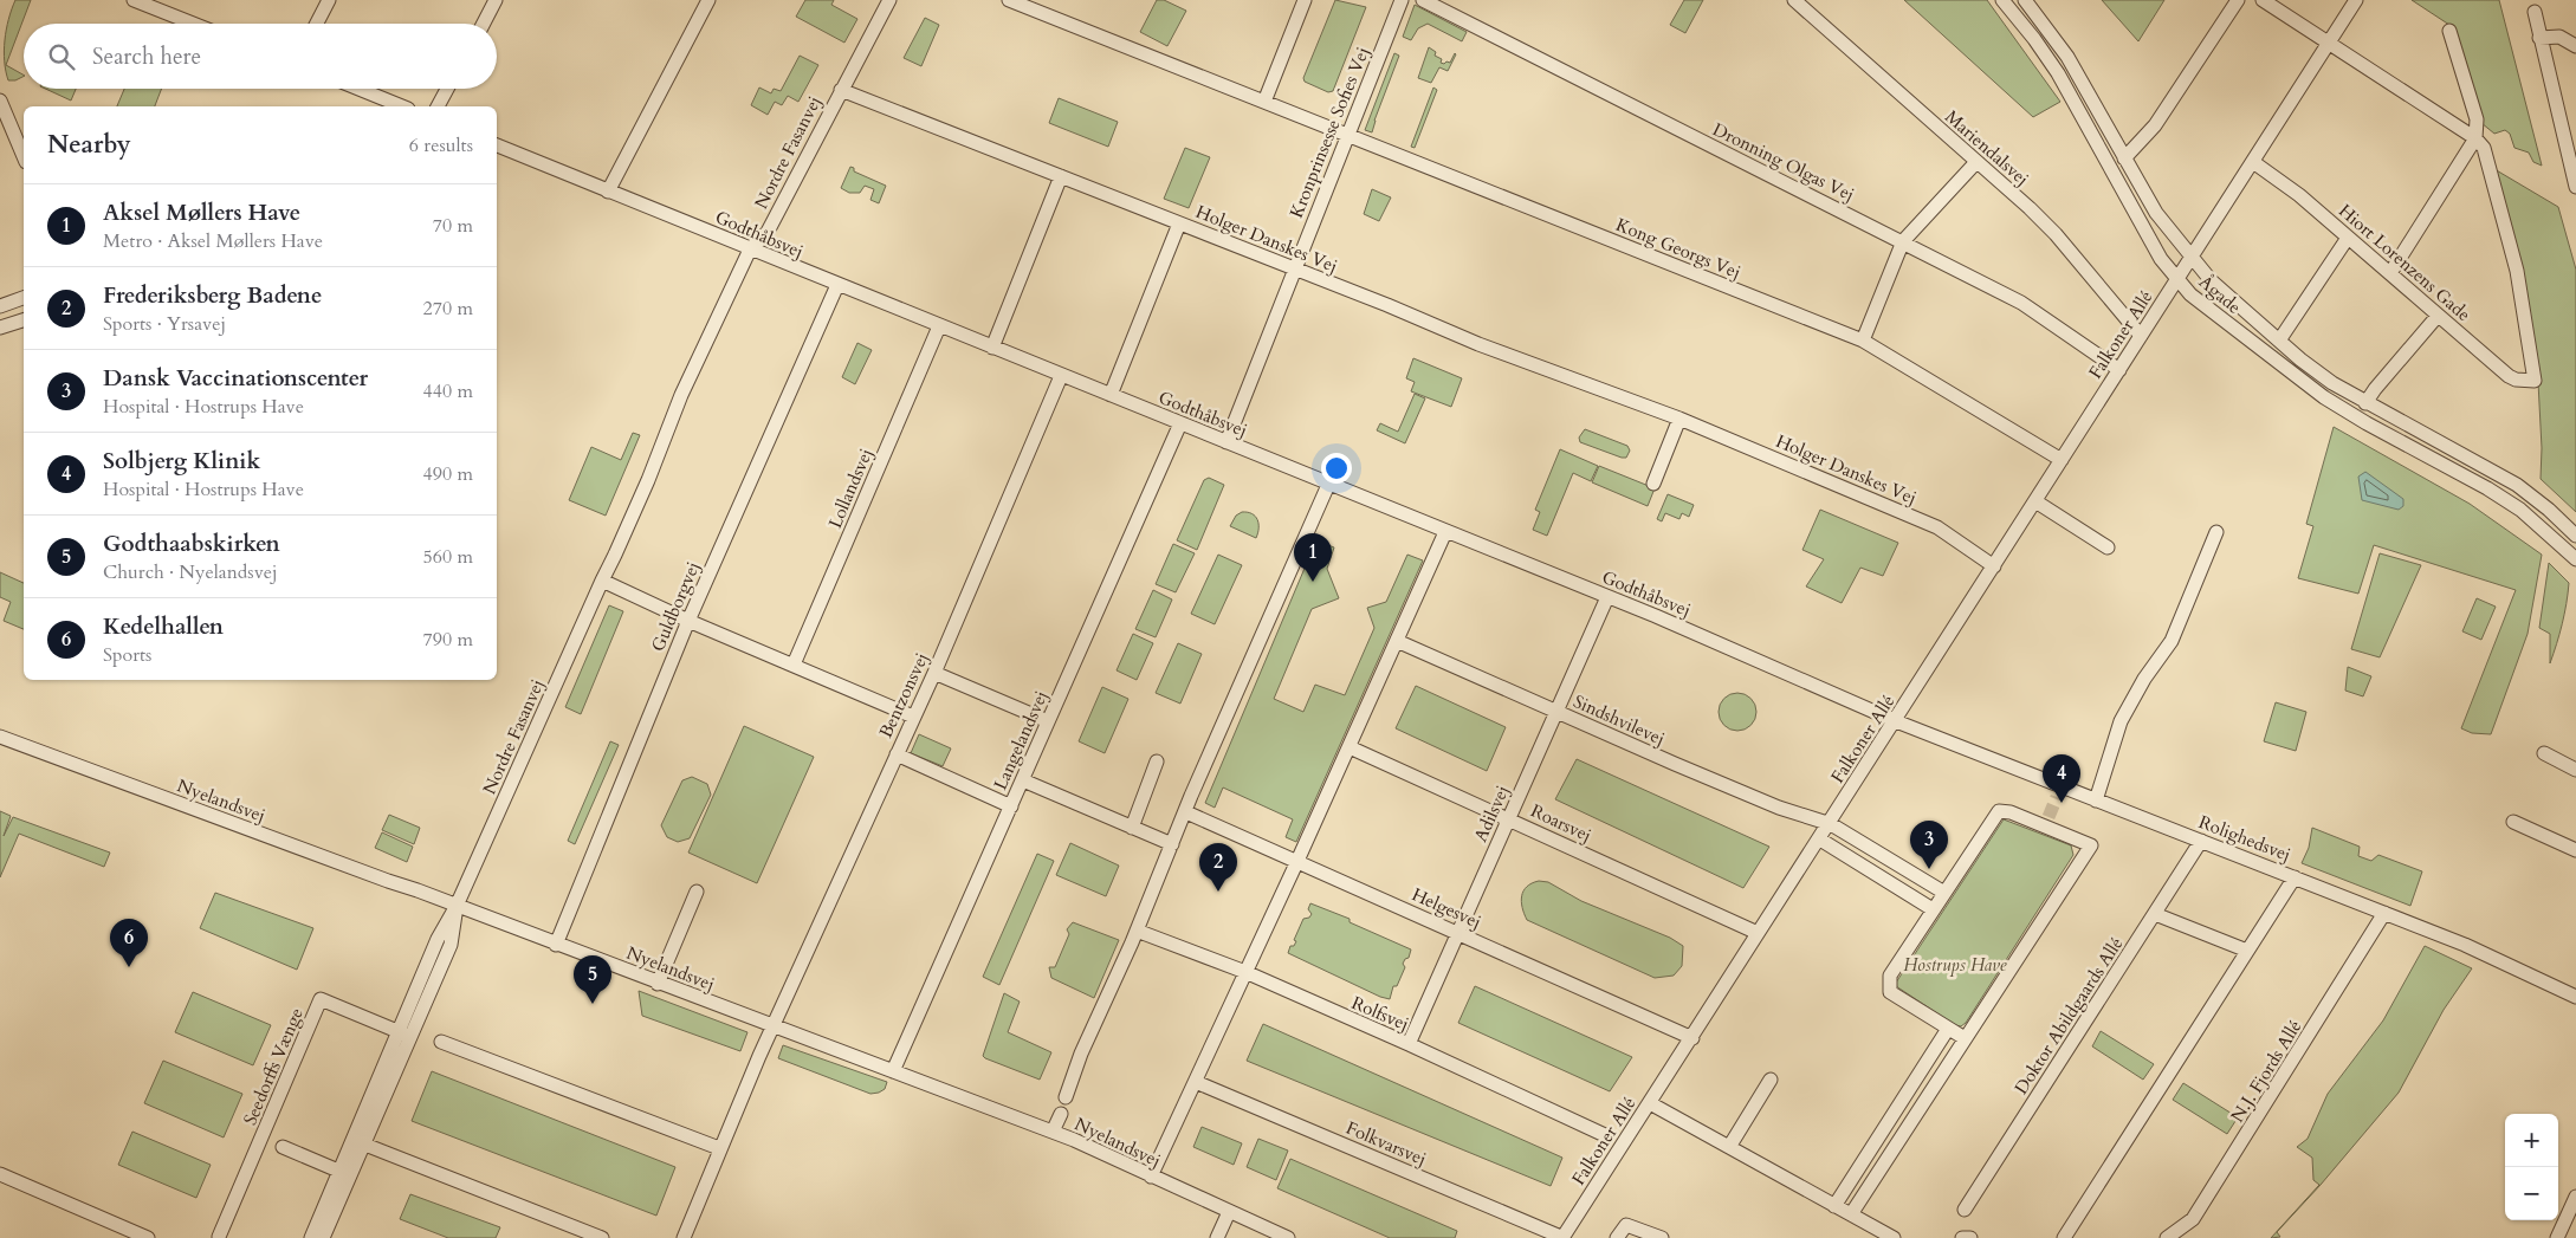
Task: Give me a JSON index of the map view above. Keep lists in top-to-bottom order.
{
  "streets": {
    "street": [
      "Kronprinsesse Sofies Vej",
      "Mariendalsvej",
      "Nordre Fasanvej",
      "Dronning Olgas Vej",
      "Godthåbsvej",
      "Holger Danskes Vej",
      "Kong Georgs Vej",
      "Hiort Lorenzens Gade",
      "Ågade",
      "Falkoner Allé",
      "Lollandsvej",
      "Guldborgvej",
      "Bentzonsvej",
      "Sindshvilevej",
      "Langelandsvej",
      "Nyelandsvej",
      "Adilsvej",
      "Roarsvej",
      "Rolighedsvej",
      "Helgesvej",
      "Rolfsvej",
      "Doktor Abildgaards Allé",
      "Seedorffs Vænge",
      "N.J. Fjords Allé",
      "Folkvarsvej"
    ]
  },
  "crossings": [
    ["Kronprinsesse Sofies Vej", "Godthåbsvej"],
    ["Kronprinsesse Sofies Vej", "Holger Danskes Vej"],
    ["Kronprinsesse Sofies Vej", "Kong Georgs Vej"],
    ["Mariendalsvej", "Falkoner Allé"],
    ["Nordre Fasanvej", "Godthåbsvej"],
    ["Nordre Fasanvej", "Holger Danskes Vej"],
    ["Nordre Fasanvej", "Nyelandsvej"],
    ["Nordre Fasanvej", "Seedorffs Vænge"],
    ["Dronning Olgas Vej", "Falkoner Allé"],
    ["Godthåbsvej", "Falkoner Allé"],
    ["Godthåbsvej", "Lollandsvej"],
    ["Godthåbsvej", "Guldborgvej"],
    ["Godthåbsvej", "Bentzonsvej"],
    ["Godthåbsvej", "Langelandsvej"],
    ["Godthåbsvej", "Adilsvej"],
    ["Godthåbsvej", "Rolighedsvej"],
    ["Holger Danskes Vej", "Falkoner Allé"],
    ["Kong Georgs Vej", "Falkoner Allé"],
    ["Hiort Lorenzens Gade", "Falkoner Allé"],
    ["Ågade", "Falkoner Allé"],
    ["Falkoner Allé", "Sindshvilevej"],
    ["Falkoner Allé", "Roarsvej"],
    ["Falkoner Allé", "Rolighedsvej"],
    ["Falkoner Allé", "Helgesvej"],
    ["Falkoner Allé", "Folkvarsvej"],
    ["Guldborgvej", "Nyelandsvej"],
    ["Bentzonsvej", "Nyelandsvej"],
    ["Sindshvilevej", "Adilsvej"],
    ["Langelandsvej", "Nyelandsvej"],
    ["Adilsvej", "Roarsvej"],
    ["Adilsvej", "Helgesvej"],
    ["Adilsvej", "Rolfsvej"],
    ["Rolighedsvej", "Doktor Abildgaards Allé"],
    ["Rolighedsvej", "N.J. Fjords Allé"]
  ],
  "parks": ["Hostrups Have"],
  "page": {
    "search": "Search here",
    "heading": ["Nearby", "6 results"],
    "list": [
      {
        "mark": "1",
        "name": "Aksel Møllers Have",
        "note": "Metro · Aksel Møllers Have",
        "value": "70 m"
      },
      {
        "mark": "2",
        "name": "Frederiksberg Badene",
        "note": "Sports · Yrsavej",
        "value": "270 m"
      },
      {
        "mark": "3",
        "name": "Dansk Vaccinationscenter",
        "note": "Hospital · Hostrups Have",
        "value": "440 m"
      },
      {
        "mark": "4",
        "name": "Solbjerg Klinik",
        "note": "Hospital · Hostrups Have",
        "value": "490 m"
      },
      {
        "mark": "5",
        "name": "Godthaabskirken",
        "note": "Church · Nyelandsvej",
        "value": "560 m"
      },
      {
        "mark": "6",
        "name": "Kedelhallen",
        "note": "Sports",
        "value": "790 m"
      }
    ],
    "pins": [
      "1",
      "4",
      "3",
      "2",
      "6",
      "5"
    ],
    "map_buttons": ["+", "−"]
  }
}
